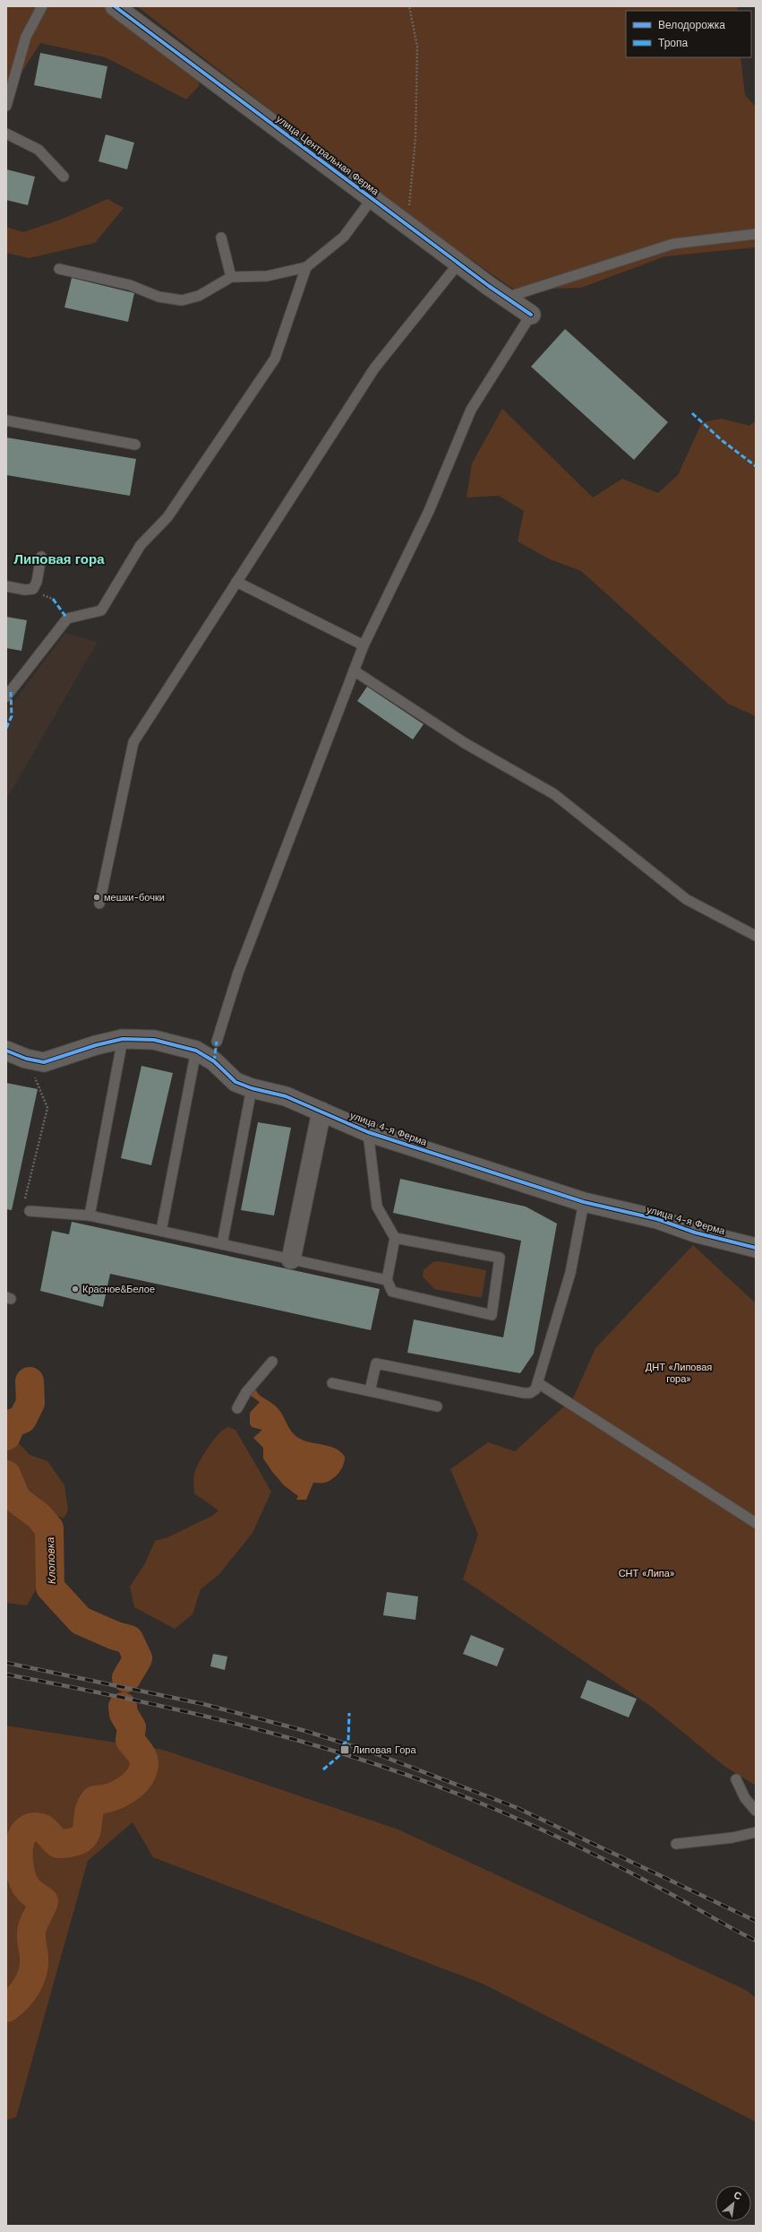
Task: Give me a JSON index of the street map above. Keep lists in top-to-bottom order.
{
  "streets": {
    "street": ["улица Центральная Ферма", "улица 4-я Ферма"]
  },
  "districts": ["Липовая гора"],
  "water": ["Клоповка"],
  "parks": ["ДНТ «Липовая гора»", "СНТ «Липа»"],
  "places": {
    "other": ["мешки-бочки", "Красное&Белое"],
    "transit": ["Липовая Гора"]
  },
  "legend": ["Велодорожка", "Тропа"],
  "north": "top right"
}
